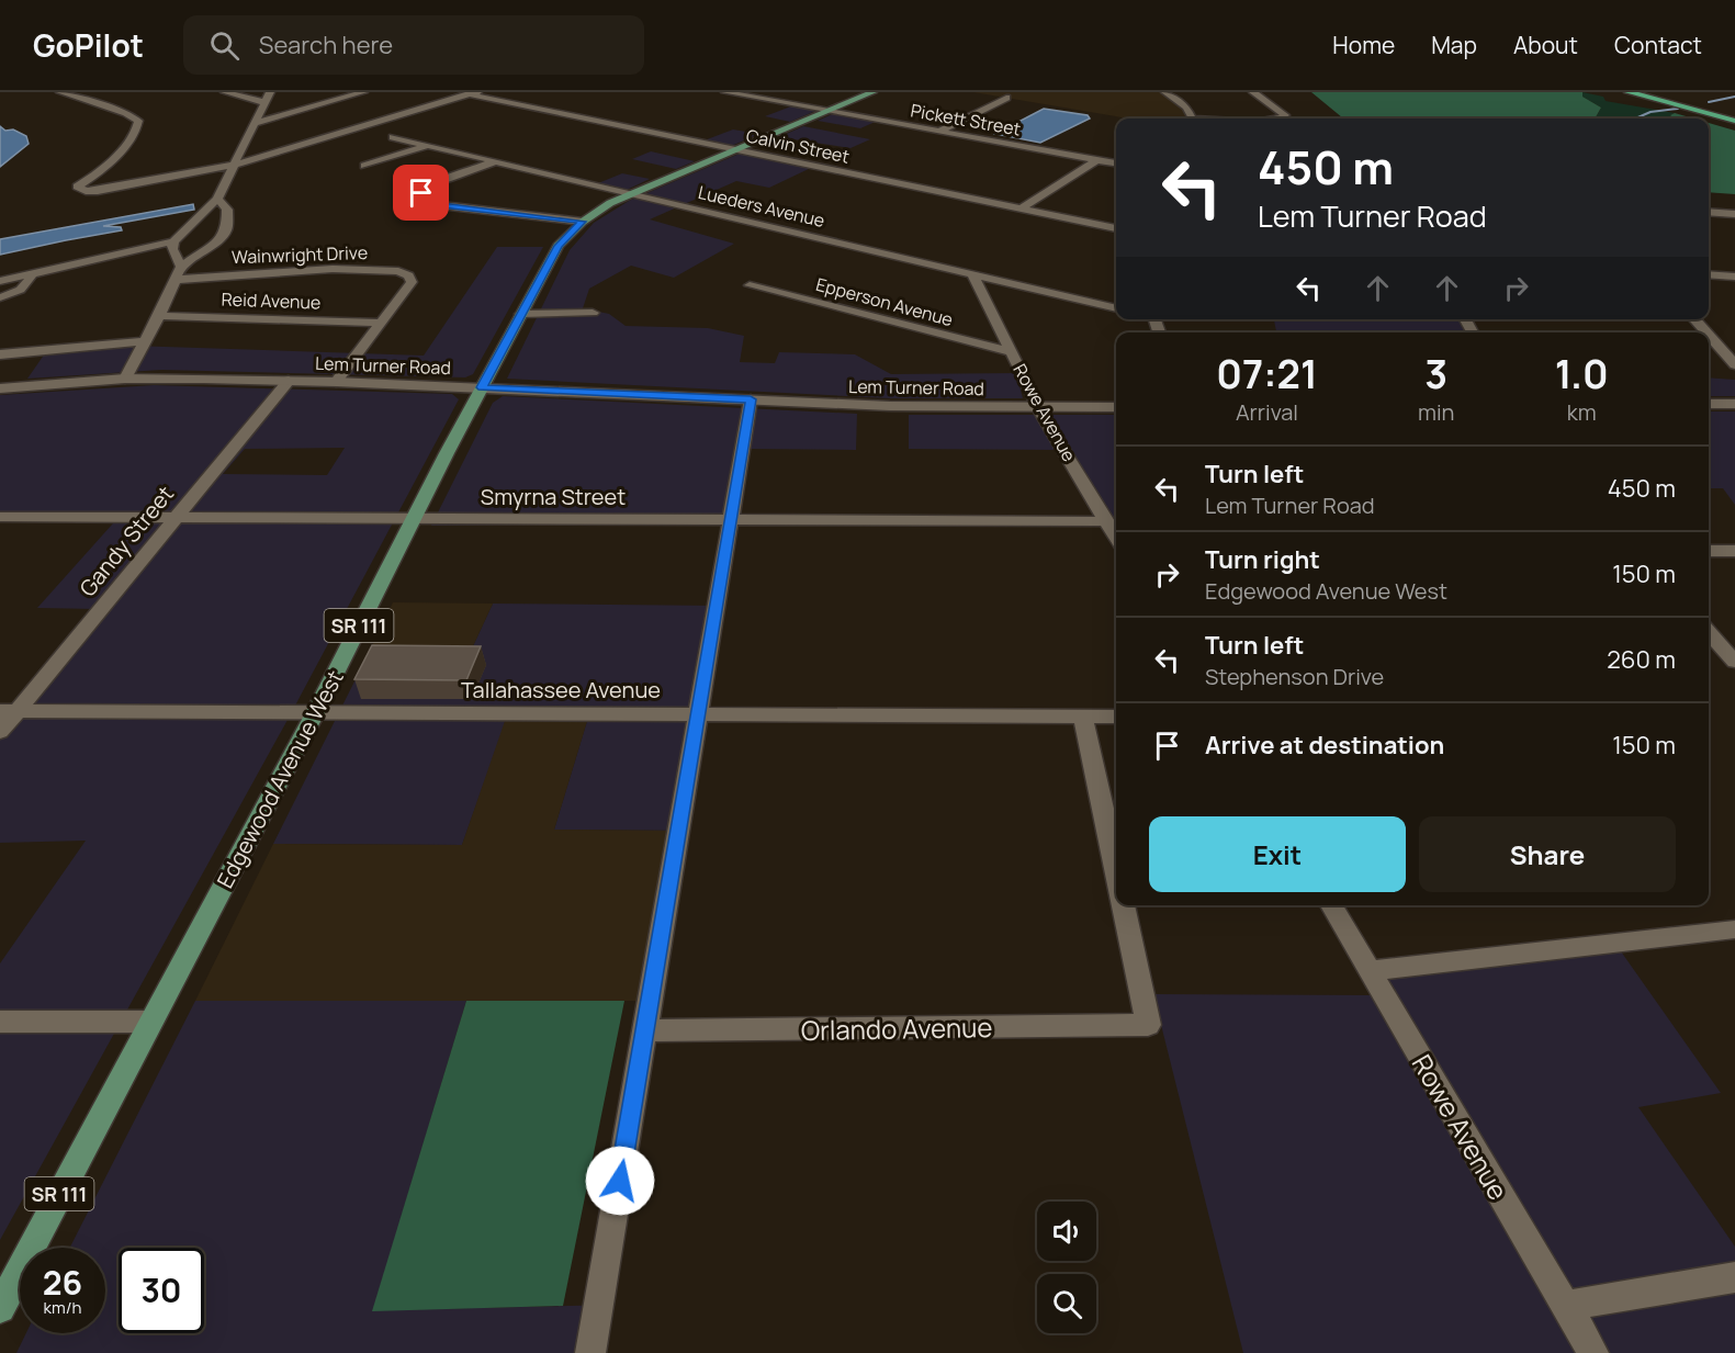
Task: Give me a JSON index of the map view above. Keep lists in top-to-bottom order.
{
  "streets": {
    "main road": ["SR 111", "Edgewood Avenue West"],
    "street": [
      "Pickett Street",
      "Calvin Street",
      "Lueders Avenue",
      "Wainwright Drive",
      "Reid Avenue",
      "Epperson Avenue",
      "Lem Turner Road",
      "Rowe Avenue",
      "Smyrna Street",
      "Gandy Street",
      "Tallahassee Avenue",
      "Orlando Avenue"
    ]
  },
  "crossings": [
    ["Pickett Street", "Edgewood Avenue West"],
    ["Calvin Street", "Edgewood Avenue West"],
    ["Lueders Avenue", "Rowe Avenue"],
    ["Lueders Avenue", "Edgewood Avenue West"],
    ["Wainwright Drive", "Reid Avenue"],
    ["Wainwright Drive", "Lem Turner Road"],
    ["Epperson Avenue", "Rowe Avenue"],
    ["Lem Turner Road", "Rowe Avenue"],
    ["Lem Turner Road", "Gandy Street"],
    ["Lem Turner Road", "Edgewood Avenue West"],
    ["Rowe Avenue", "Smyrna Street"],
    ["Smyrna Street", "Gandy Street"],
    ["Smyrna Street", "Edgewood Avenue West"],
    ["Gandy Street", "Tallahassee Avenue"],
    ["Tallahassee Avenue", "Edgewood Avenue West"]
  ],
  "page": {
    "header": "GoPilot",
    "search": "Search here",
    "nav": [
      "Home",
      "Map",
      "About",
      "Contact"
    ],
    "turn": ["450 m", "Lem Turner Road"],
    "eta": [
      "07:21",
      "Arrival",
      "3",
      "min",
      "1.0",
      "km"
    ],
    "list": [
      {
        "name": "Turn left",
        "note": "Lem Turner Road",
        "value": "450 m"
      },
      {
        "name": "Turn right",
        "note": "Edgewood Avenue West",
        "value": "150 m"
      },
      {
        "name": "Turn left",
        "note": "Stephenson Drive",
        "value": "260 m"
      },
      {
        "name": "Arrive at destination",
        "value": "150 m"
      }
    ],
    "buttons": ["Exit", "Share"],
    "speed": "26 km/h",
    "limit": "30"
  }
}
